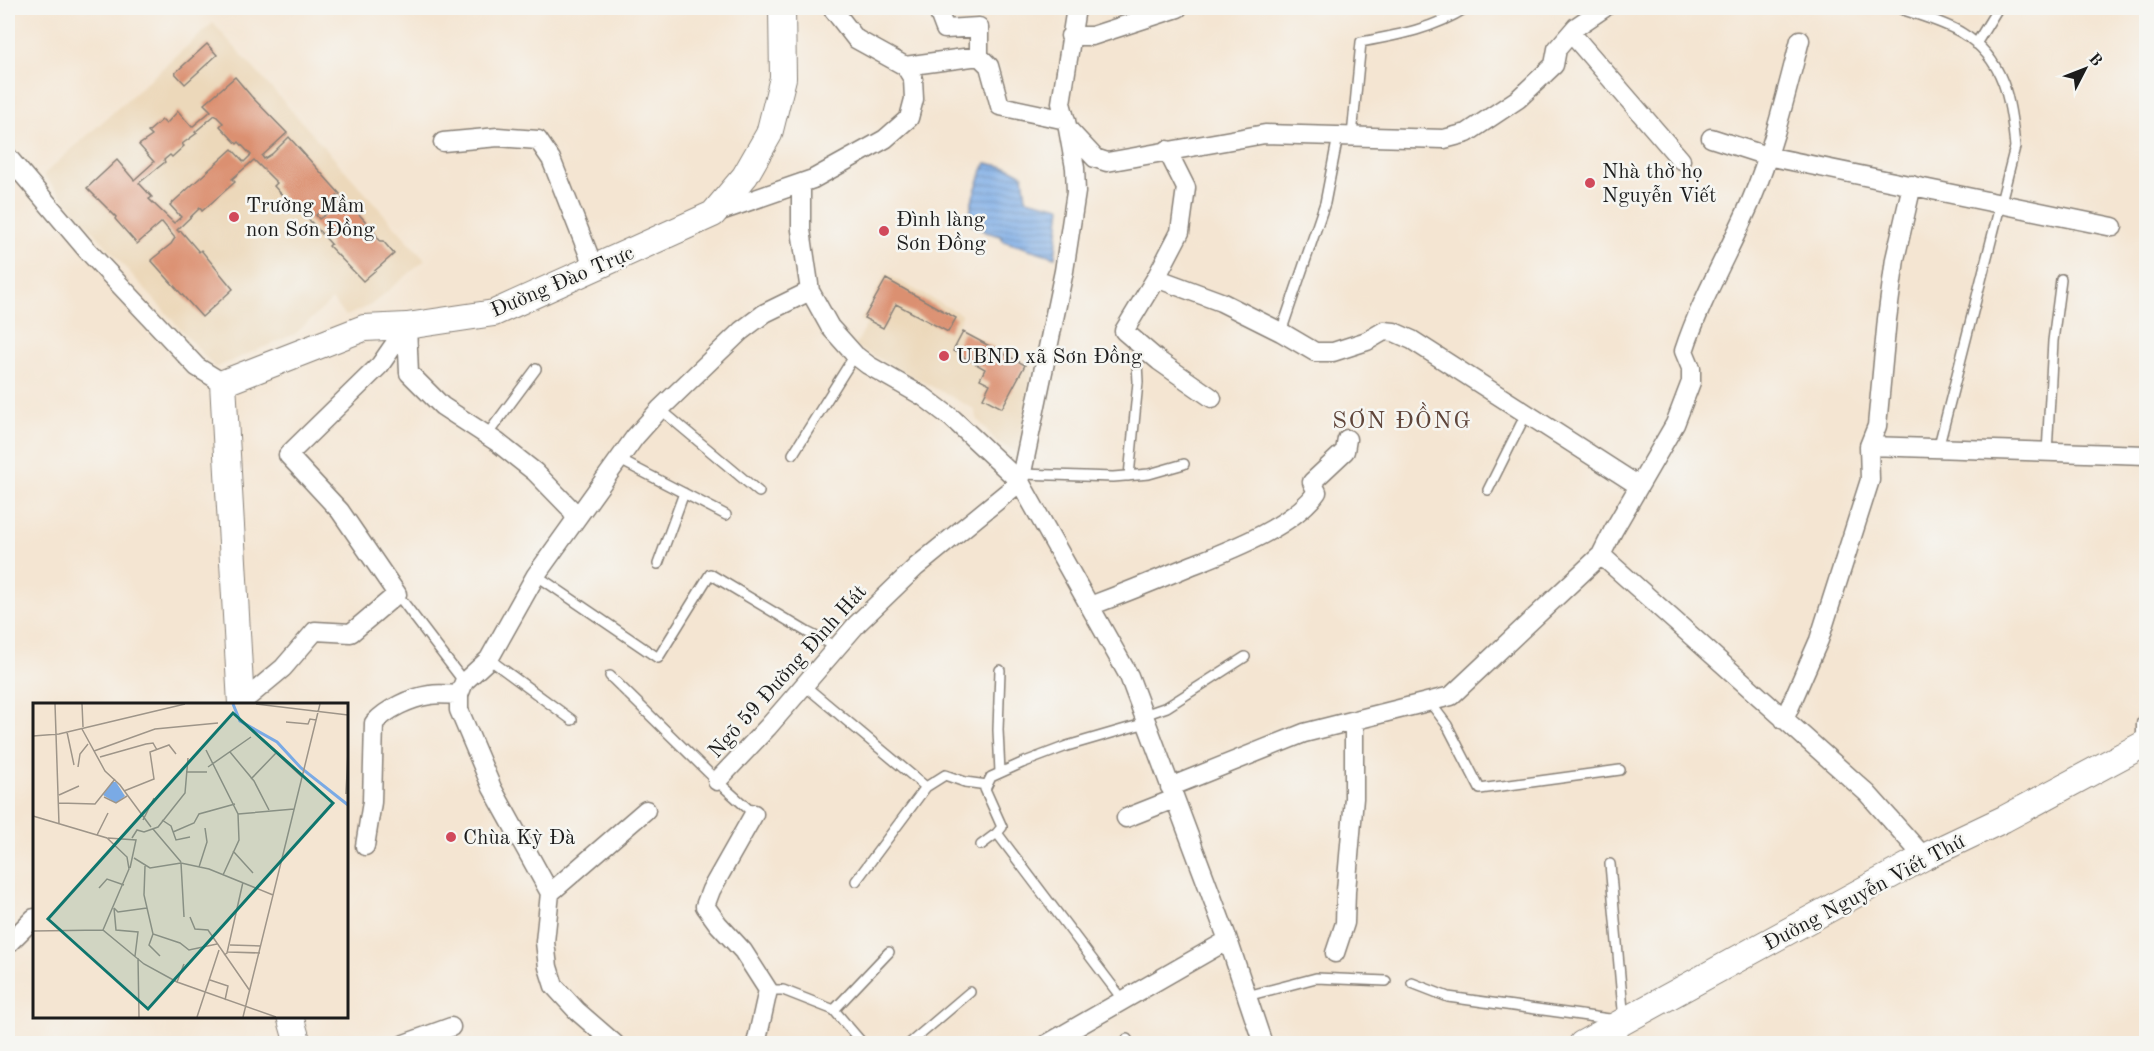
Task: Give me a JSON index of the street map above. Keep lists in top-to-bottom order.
{
  "streets": {
    "street": ["Đường Đào Trực", "Ngõ 59 Đường Đình Hát", "Đường Nguyễn Viết Thứ"]
  },
  "districts": ["SƠN ĐỒNG"],
  "places": [
    "Nhà thờ họ Nguyễn Viết",
    "Trường Mầm non Sơn Đồng",
    "Đình làng Sơn Đồng",
    "UBND xã Sơn Đồng",
    "Chùa Kỳ Đà"
  ],
  "north": "top right"
}
